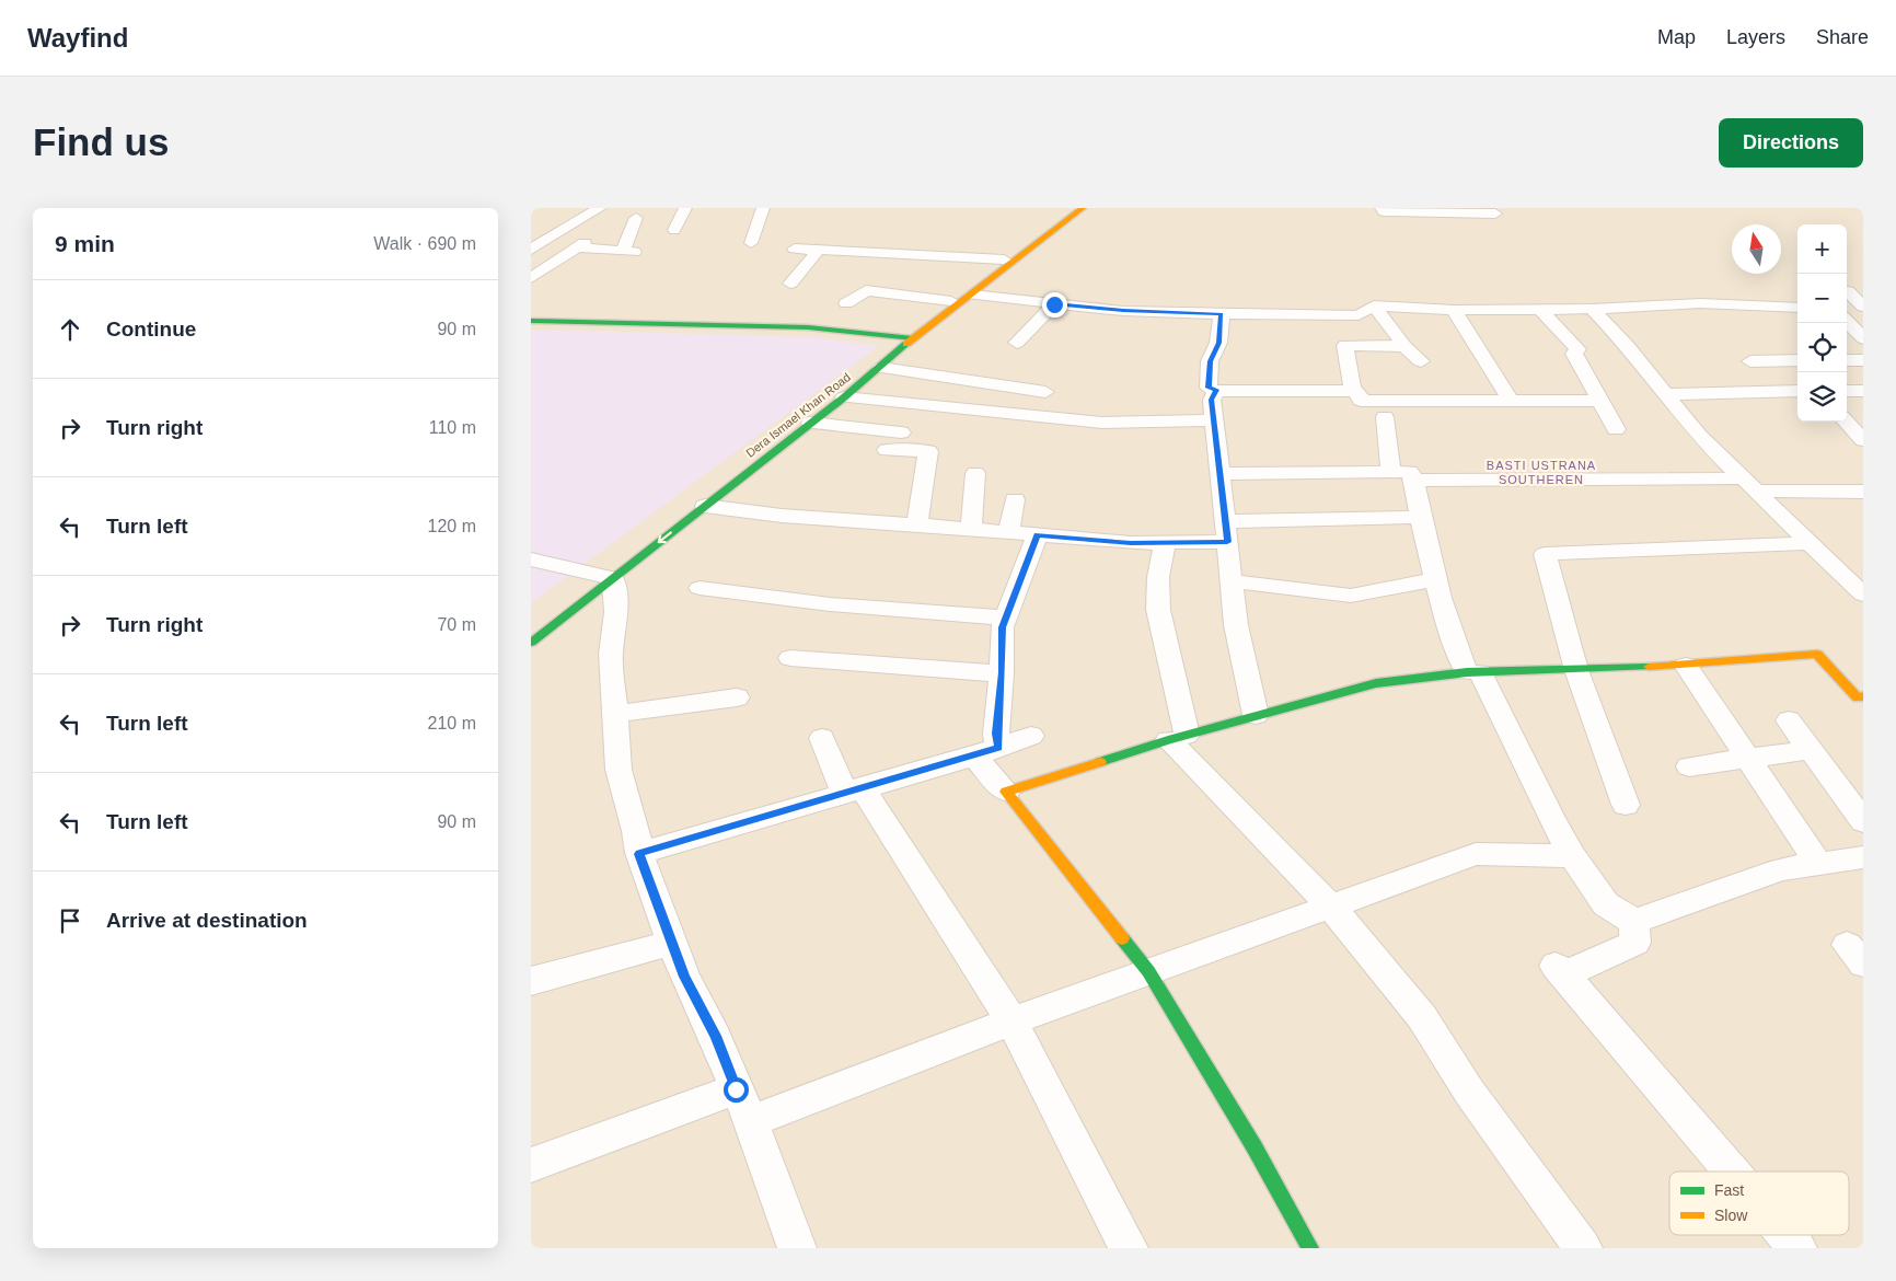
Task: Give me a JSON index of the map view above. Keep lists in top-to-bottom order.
{
  "streets": {
    "main road": ["Dera Ismael Khan Road"]
  },
  "districts": ["BASTI USTRANA SOUTHEREN"],
  "legend": ["Fast", "Slow"],
  "north": "top",
  "page": {
    "header": "Wayfind",
    "nav": ["Map", "Layers", "Share"],
    "buttons": "Directions",
    "title": "Find us",
    "heading": ["9 min", "Walk · 690 m"],
    "map_buttons": ["+", "−"],
    "list": [
      ["Continue", "90 m"],
      ["Turn right", "110 m"],
      ["Turn left", "120 m"],
      ["Turn right", "70 m"],
      ["Turn left", "210 m"],
      ["Turn left", "90 m"],
      "Arrive at destination"
    ]
  }
}
